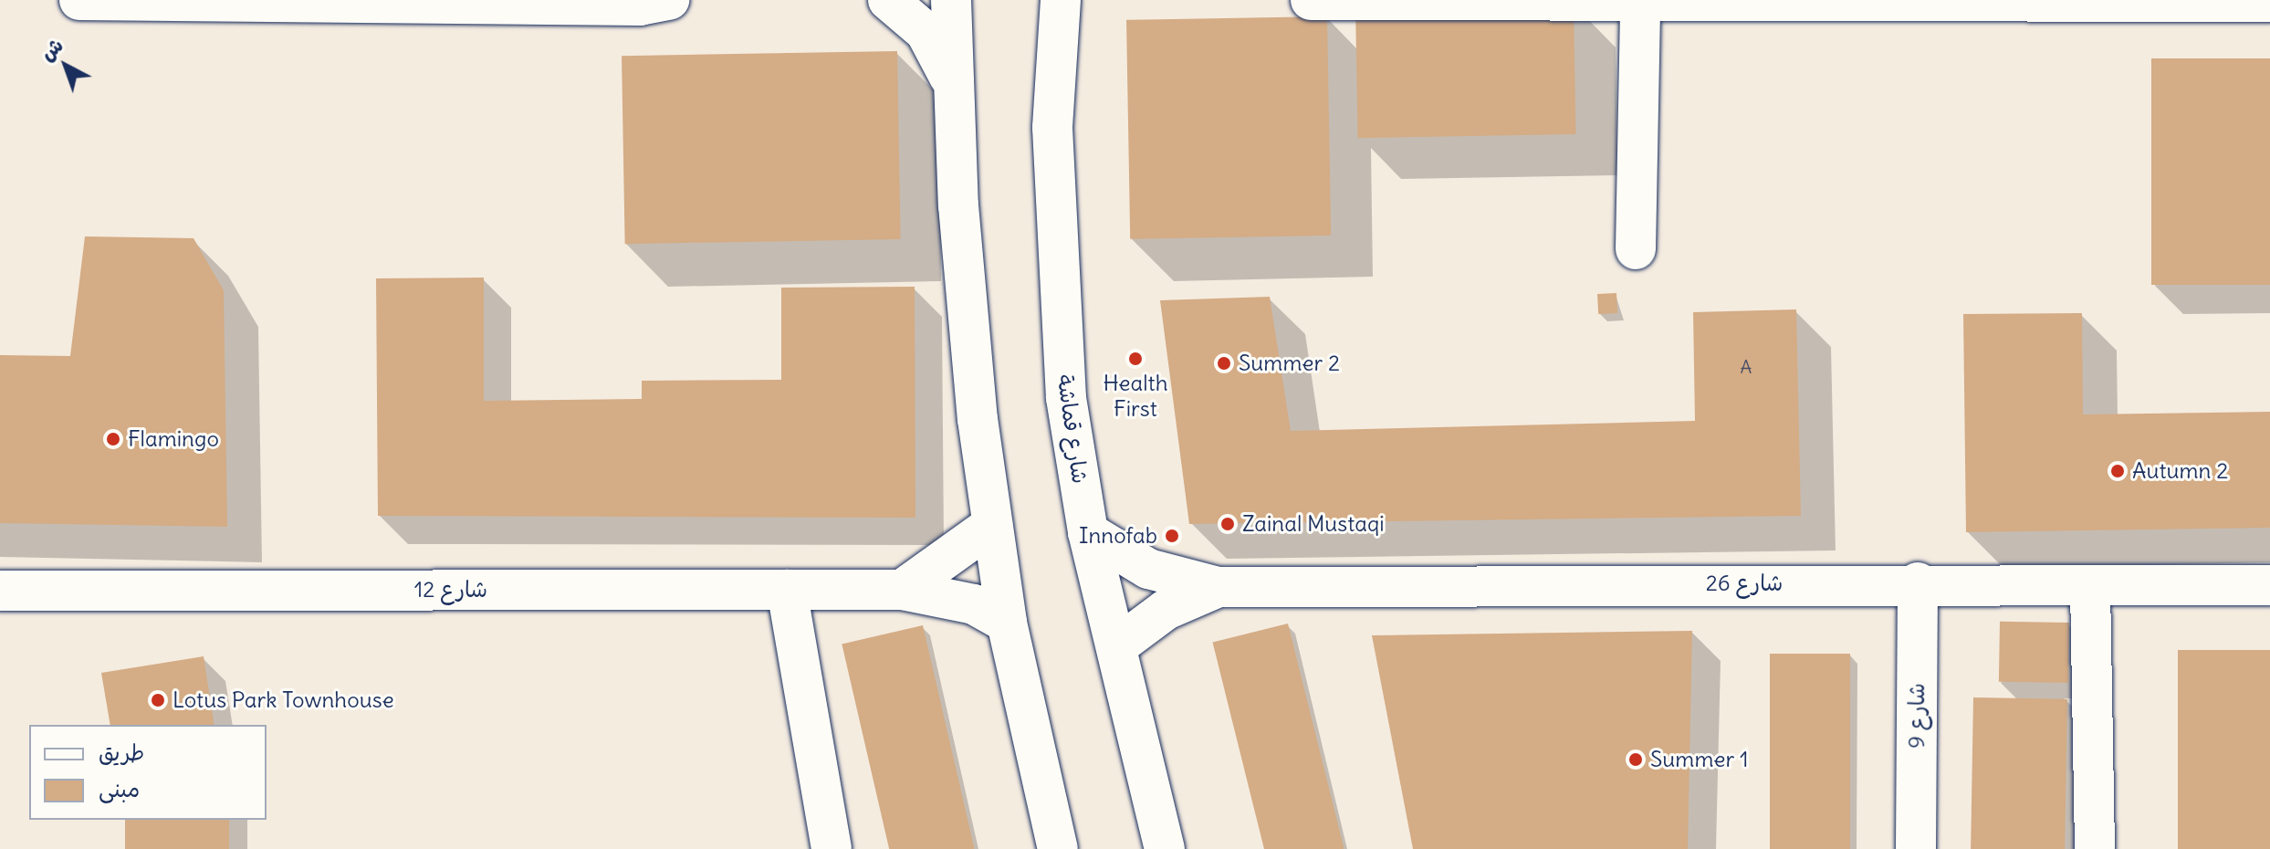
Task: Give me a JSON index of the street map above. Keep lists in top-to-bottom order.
{
  "streets": {
    "street": [
      "شارع قماشة",
      "شارع 26",
      "شارع 12",
      "شارع 9"
    ]
  },
  "crossings": [
    ["شارع قماشة", "شارع 26"],
    ["شارع 26", "شارع 9"]
  ],
  "places": [
    "Health First",
    "Summer 2",
    "Flamingo",
    "Autumn 2",
    "Zainal Mustaqi",
    "Innofab",
    "Lotus Park Townhouse",
    "Summer 1"
  ],
  "house_numbers": ["A"],
  "legend": ["طريق", "مبنى"],
  "north": "top left"
}
